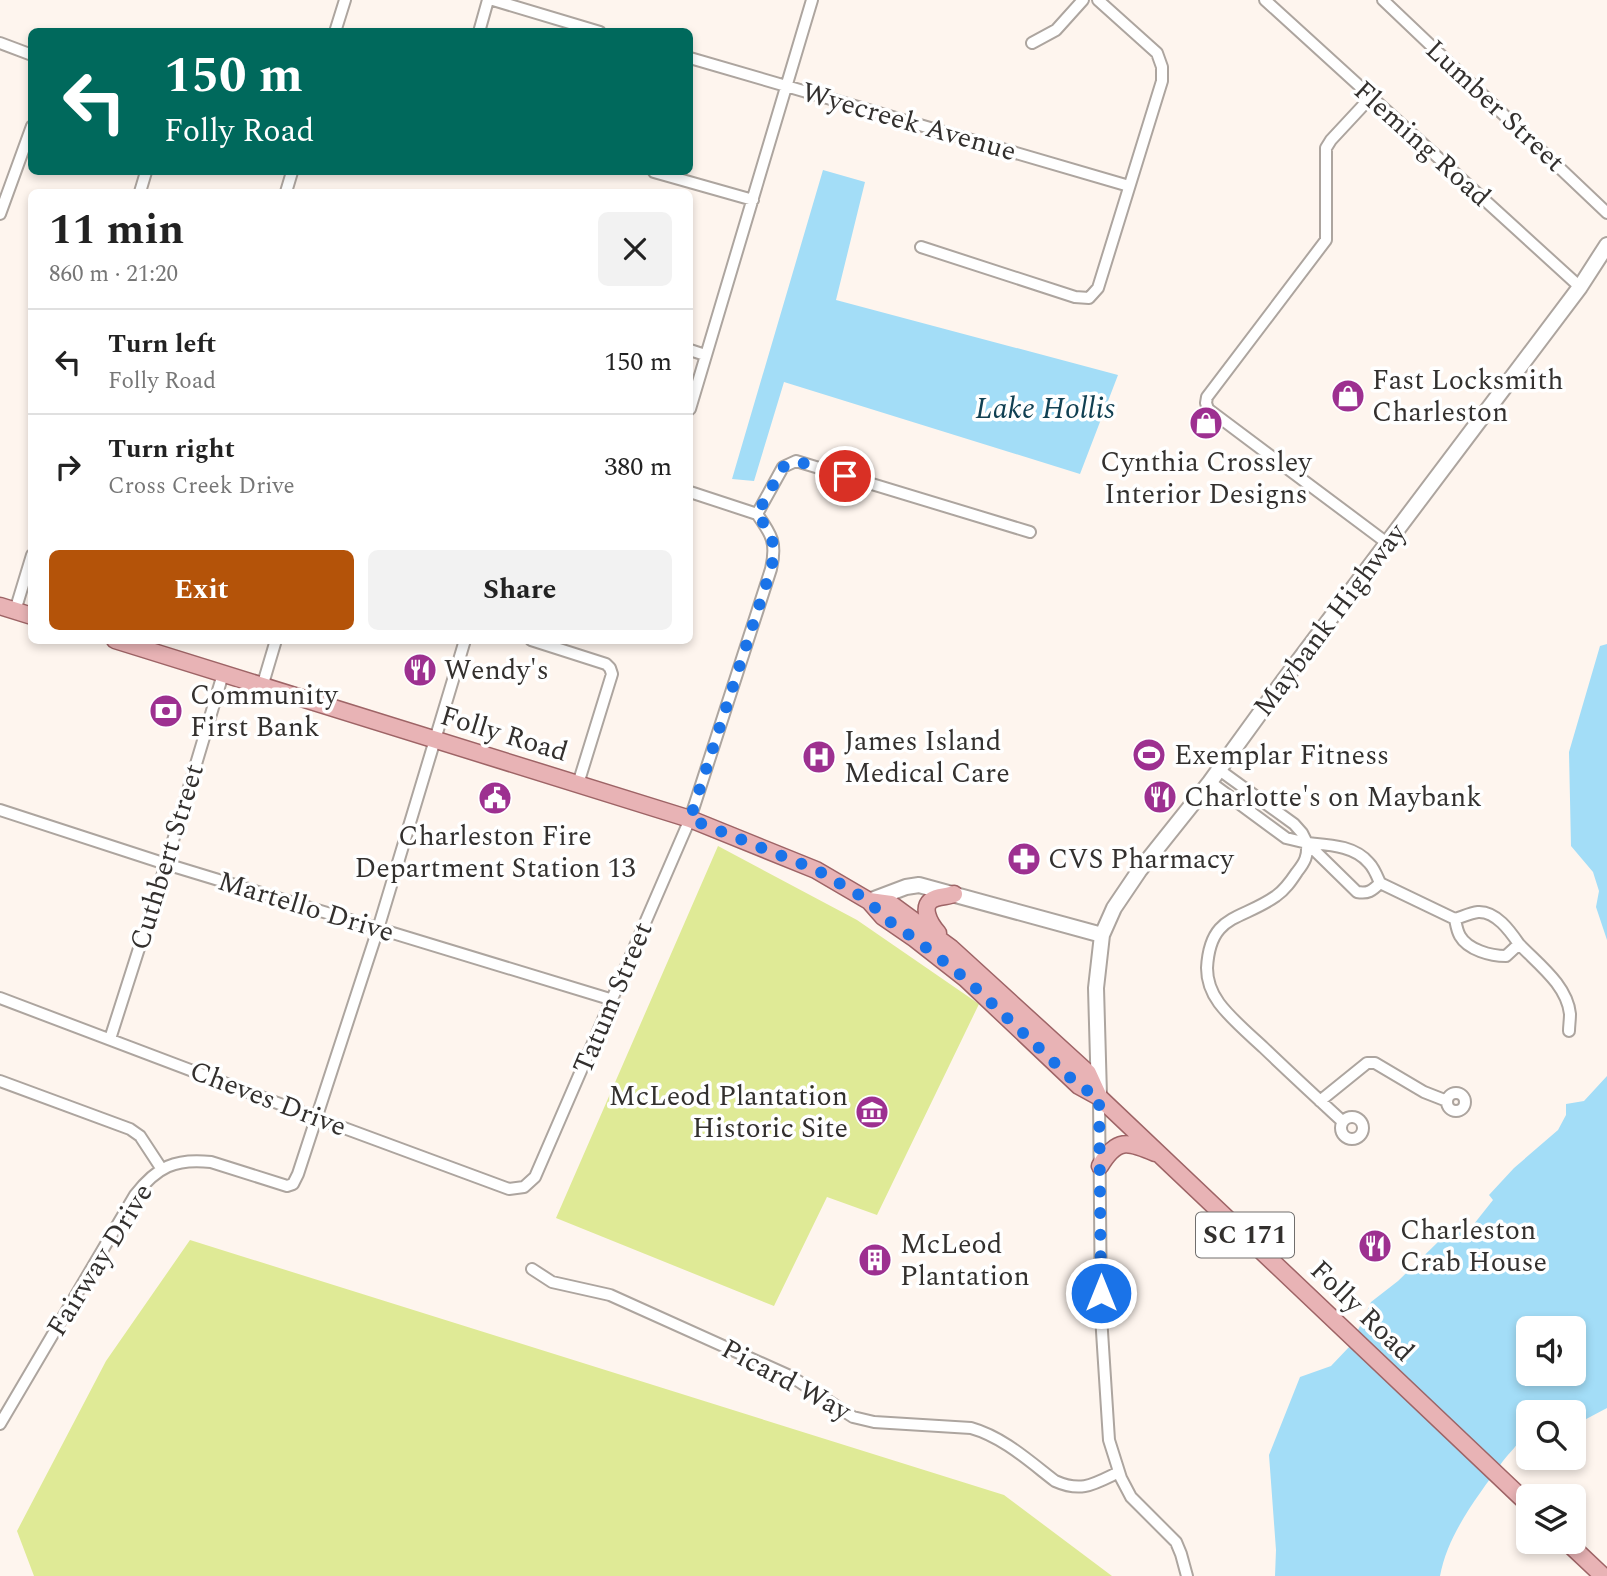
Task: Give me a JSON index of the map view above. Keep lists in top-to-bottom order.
{
  "streets": {
    "main road": ["Maybank Highway", "Folly Road", "SC 171"],
    "street": [
      "Lumber Street",
      "Wyecreek Avenue",
      "Fleming Road",
      "Cuthbert Street",
      "Martello Drive",
      "Tatum Street",
      "Cheves Drive",
      "Fairway Drive",
      "Picard Way"
    ]
  },
  "crossings": [
    ["Fleming Road", "Maybank Highway"],
    ["Maybank Highway", "Folly Road"],
    ["Folly Road", "Cuthbert Street"],
    ["Folly Road", "Tatum Street"],
    ["Cuthbert Street", "Martello Drive"],
    ["Cuthbert Street", "Cheves Drive"],
    ["Martello Drive", "Tatum Street"],
    ["Tatum Street", "Cheves Drive"],
    ["Cheves Drive", "Fairway Drive"]
  ],
  "water": ["Lake Hollis"],
  "places": {
    "shop": ["Fast Locksmith Charleston", "Cynthia Crossley Interior Designs"],
    "restaurant": ["Wendy's", "Charlotte's on Maybank", "Charleston Crab House"],
    "bank": ["Community First Bank"],
    "sports": ["Exemplar Fitness"],
    "hospital": ["James Island Medical Care"],
    "public building": ["Charleston Fire Department Station 13"],
    "pharmacy": ["CVS Pharmacy"],
    "museum": ["McLeod Plantation Historic Site"],
    "building": ["McLeod Plantation"]
  },
  "page": {
    "turn": ["150 m", "Folly Road"],
    "heading": ["11 min", "860 m · 21:20"],
    "list": [
      {
        "name": "Turn left",
        "note": "Folly Road",
        "value": "150 m"
      },
      {
        "name": "Turn right",
        "note": "Cross Creek Drive",
        "value": "380 m"
      }
    ],
    "buttons": ["Exit", "Share"]
  }
}
